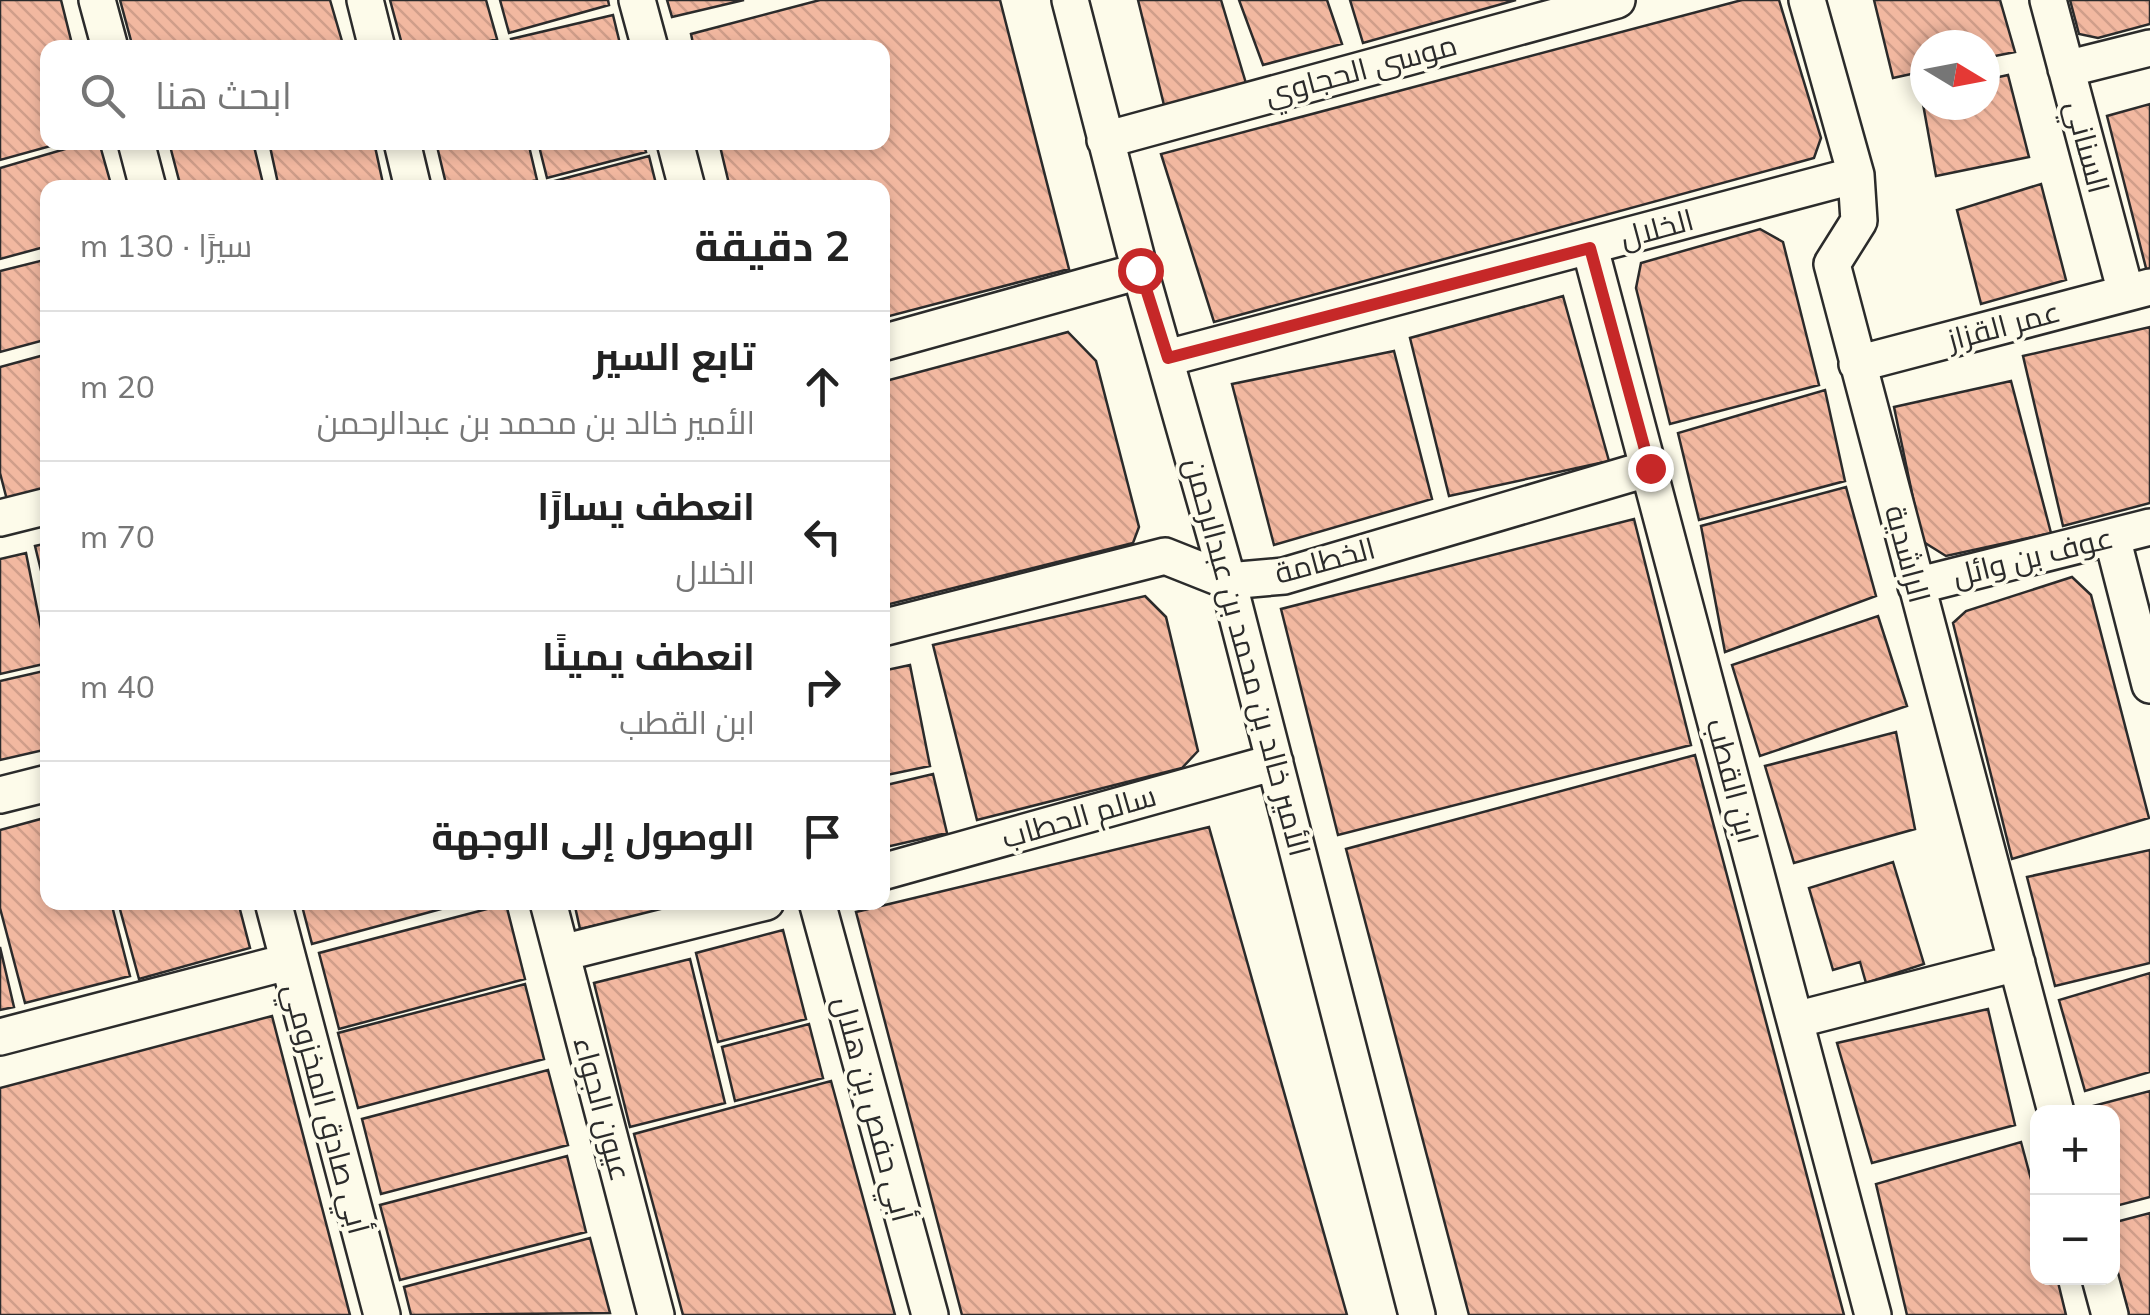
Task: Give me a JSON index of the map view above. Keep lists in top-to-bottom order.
{
  "streets": {
    "street": [
      "موسى الحجاوي",
      "السناني",
      "الخلال",
      "عمر القزاز",
      "الراشدية",
      "عوف بن وائل",
      "الخطامة",
      "الأمير خالد بن محمد بن عبدالرحمن",
      "ابن القطب",
      "سالم الحطاب",
      "أبي صادق المخزومي",
      "عيون الجواء",
      "أبي حفص بن هلال"
    ]
  },
  "crossings": [
    ["موسى الحجاوي", "الأمير خالد بن محمد بن عبدالرحمن"],
    ["السناني", "عمر القزاز"],
    ["الخلال", "الراشدية"],
    ["الخلال", "الأمير خالد بن محمد بن عبدالرحمن"],
    ["الخلال", "ابن القطب"],
    ["عمر القزاز", "الراشدية"],
    ["الراشدية", "عوف بن وائل"],
    ["الخطامة", "الأمير خالد بن محمد بن عبدالرحمن"],
    ["الخطامة", "ابن القطب"],
    ["الأمير خالد بن محمد بن عبدالرحمن", "سالم الحطاب"]
  ],
  "north": "right",
  "page": {
    "search": "ابحث هنا",
    "heading": ["2 دقيقة", "سيرًا · 130 m"],
    "list": [
      ["تابع السير", "الأمير خالد بن محمد بن عبدالرحمن", "20 m"],
      ["انعطف يسارًا", "الخلال", "70 m"],
      ["انعطف يمينًا", "ابن القطب", "40 m"],
      "الوصول إلى الوجهة"
    ],
    "map_buttons": ["+", "−"]
  }
}
